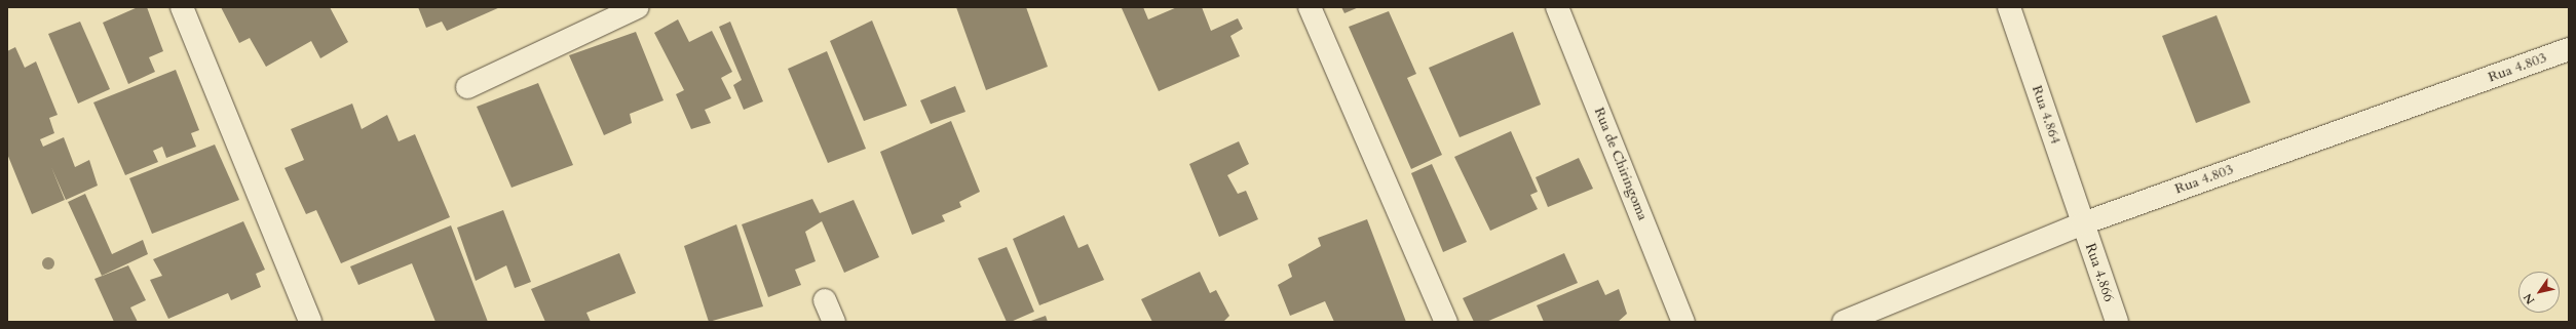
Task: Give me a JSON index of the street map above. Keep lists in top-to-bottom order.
{
  "streets": {
    "street": [
      "Rua 4.803",
      "Rua 4.864",
      "Rua de Chiringoma",
      "Rua 4.866"
    ]
  },
  "crossings": [
    ["Rua 4.803", "Rua 4.864"],
    ["Rua 4.803", "Rua 4.866"],
    ["Rua 4.864", "Rua 4.866"]
  ],
  "north": "bottom left"
}
